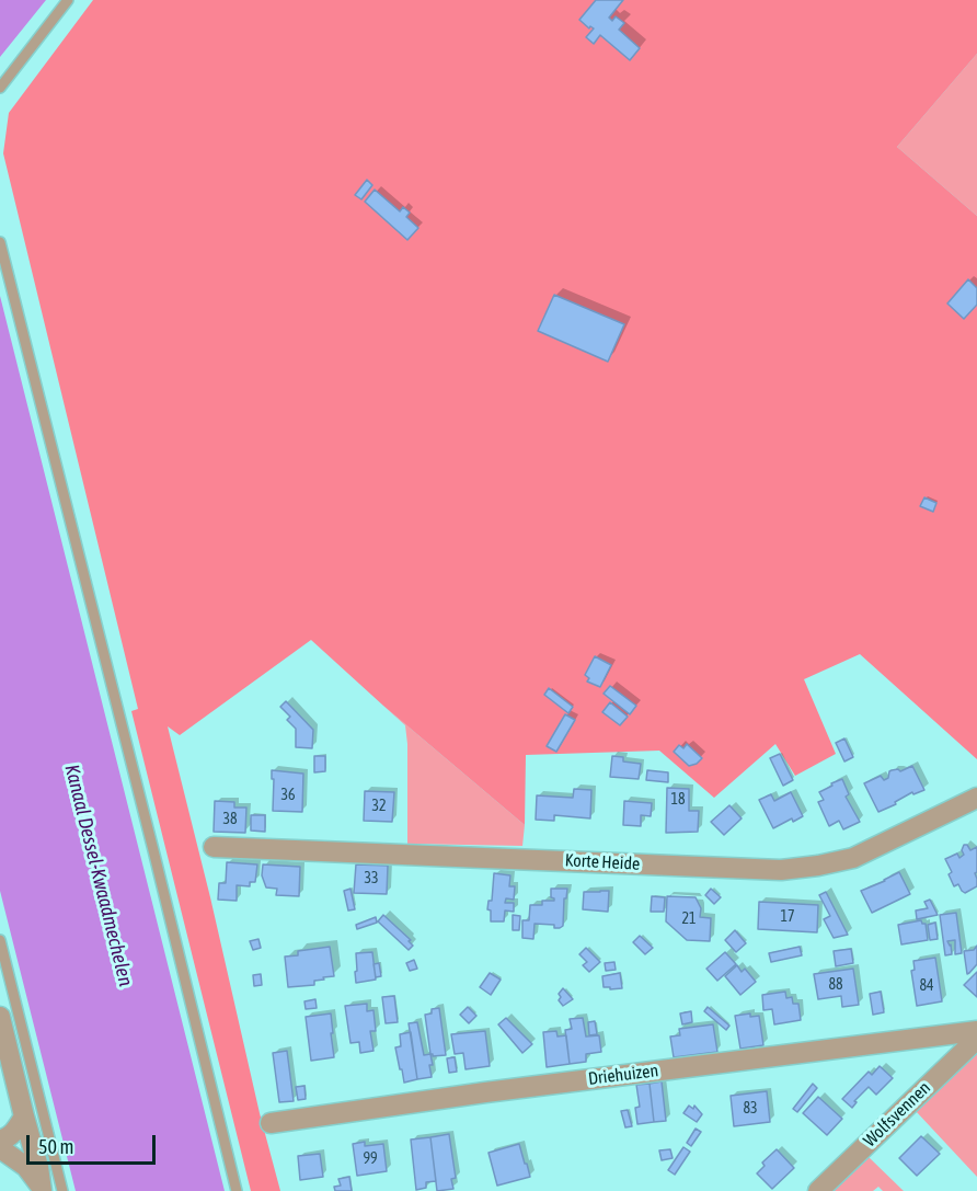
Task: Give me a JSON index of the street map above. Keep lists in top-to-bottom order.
{
  "streets": {
    "street": ["Korte Heide", "Driehuizen", "Wolfsvennen"]
  },
  "water": ["Kanaal Dessel-Kwaadmechelen"],
  "house_numbers": [
    "36",
    "18",
    "32",
    "38",
    "33",
    "17",
    "21",
    "88",
    "84",
    "83",
    "99"
  ],
  "scale_bar": "50 m"
}
